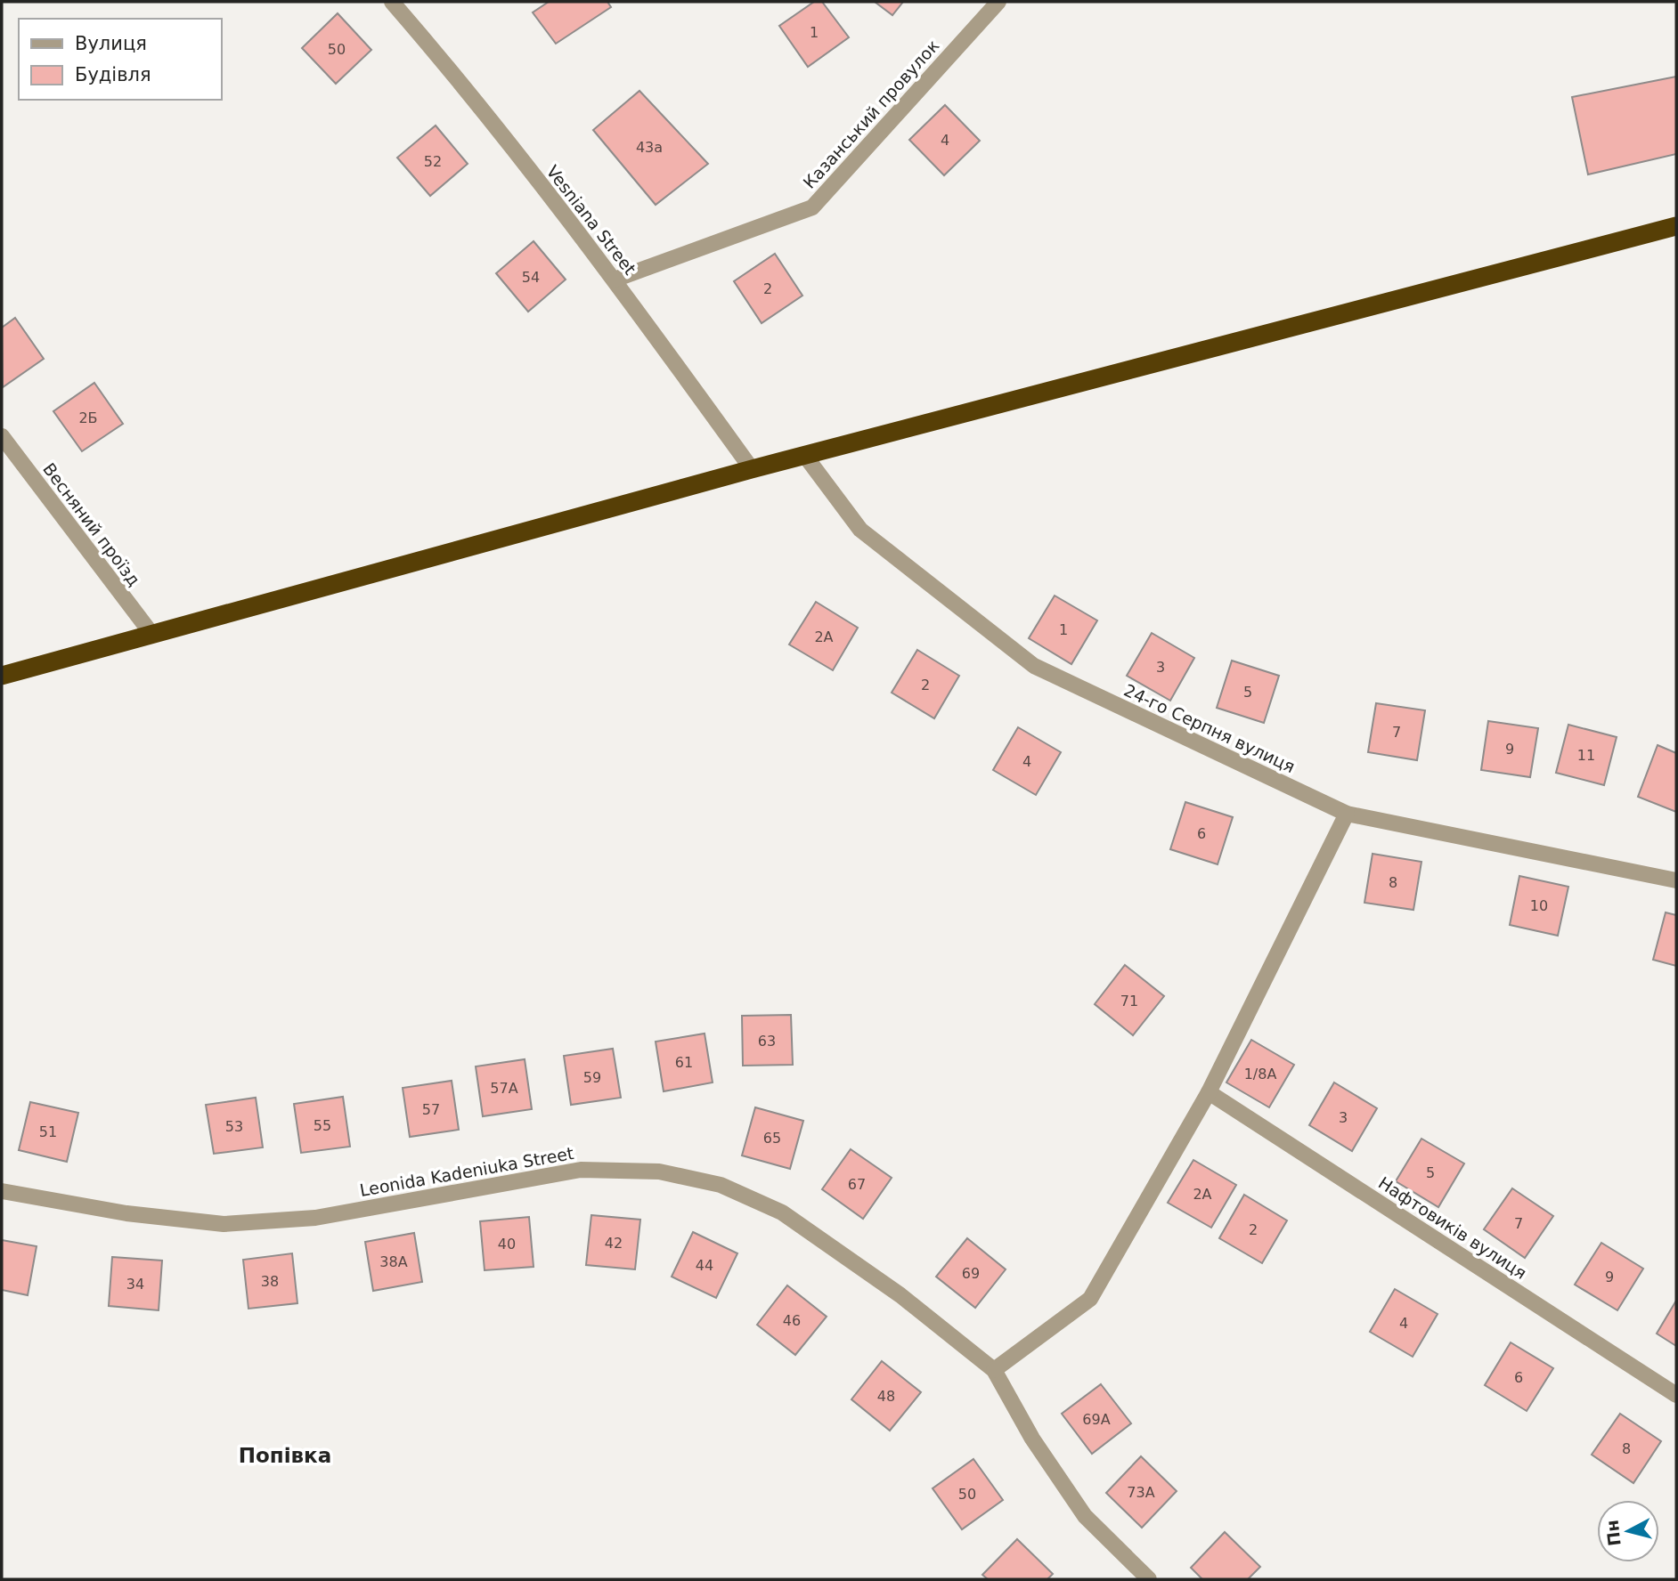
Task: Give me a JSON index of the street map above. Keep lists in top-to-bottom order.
{
  "streets": {
    "street": [
      "Казанський провулок",
      "Vesniana Street",
      "Весняний проїзд",
      "24-го Серпня вулиця",
      "Leonida Kadeniuka Street",
      "Нафтовиків вулиця"
    ]
  },
  "crossings": [
    ["Казанський провулок", "Vesniana Street"]
  ],
  "districts": ["Попівка"],
  "house_numbers": [
    "1",
    "50",
    "4",
    "43а",
    "52",
    "54",
    "2",
    "2Б",
    "1",
    "2А",
    "3",
    "2",
    "5",
    "7",
    "9",
    "11",
    "4",
    "6",
    "8",
    "10",
    "71",
    "63",
    "61",
    "1/8А",
    "59",
    "57А",
    "57",
    "3",
    "55",
    "53",
    "51",
    "65",
    "5",
    "67",
    "2А",
    "7",
    "2",
    "42",
    "40",
    "38А",
    "44",
    "69",
    "9",
    "38",
    "34",
    "46",
    "4",
    "6",
    "48",
    "69А",
    "8",
    "73А",
    "50"
  ],
  "legend": ["Вулиця", "Будівля"],
  "north": "left"
}
